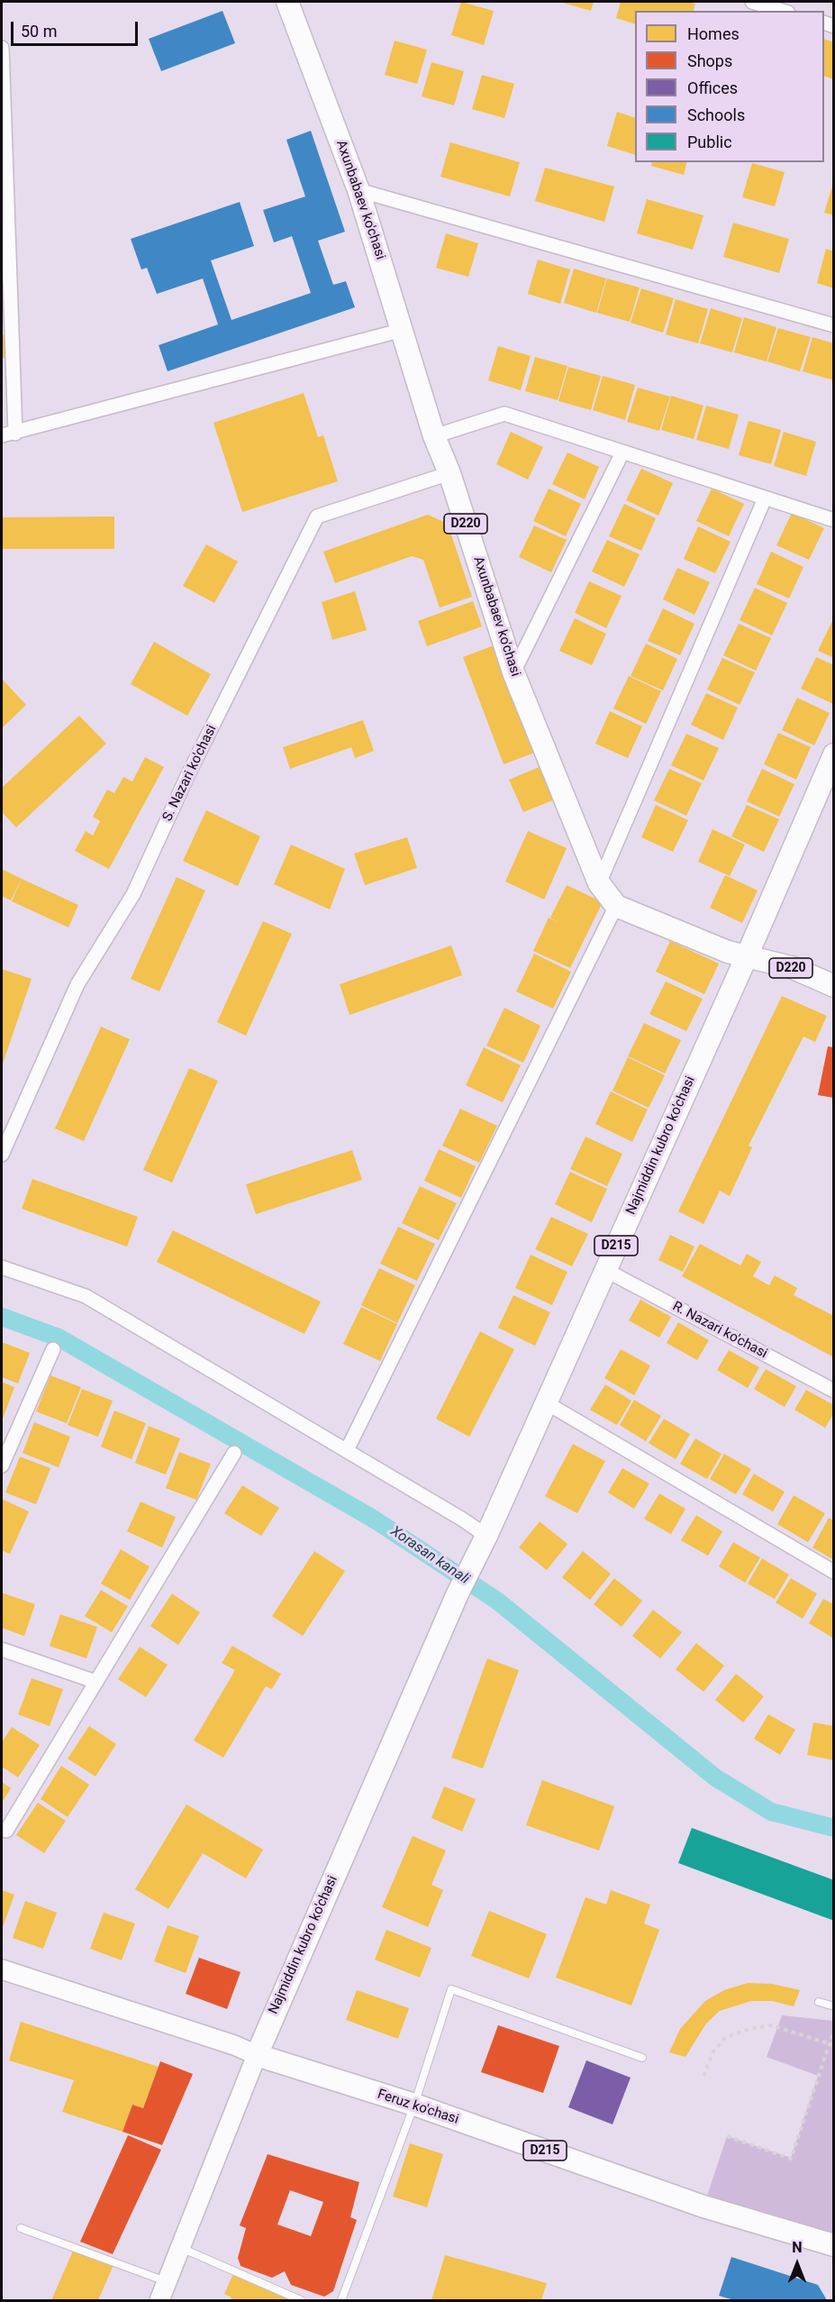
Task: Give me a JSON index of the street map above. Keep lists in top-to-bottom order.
{
  "streets": {
    "main road": [
      "Axunbabaev ko'chasi",
      "D220",
      "Najmiddin kubro ko'chasi",
      "D215",
      "Feruz ko'chasi"
    ],
    "street": ["S. Nazari ko'chasi", "R. Nazari ko'chasi"]
  },
  "crossings": [
    ["Axunbabaev ko'chasi", "D220"],
    ["Axunbabaev ko'chasi", "S. Nazari ko'chasi"],
    ["D220", "Najmiddin kubro ko'chasi"],
    ["Najmiddin kubro ko'chasi", "R. Nazari ko'chasi"],
    ["Najmiddin kubro ko'chasi", "Feruz ko'chasi"]
  ],
  "water": ["Xorasan kanali"],
  "legend": [
    "Homes",
    "Shops",
    "Offices",
    "Schools",
    "Public"
  ],
  "scale_bar": "50 m",
  "north": "top"
}
